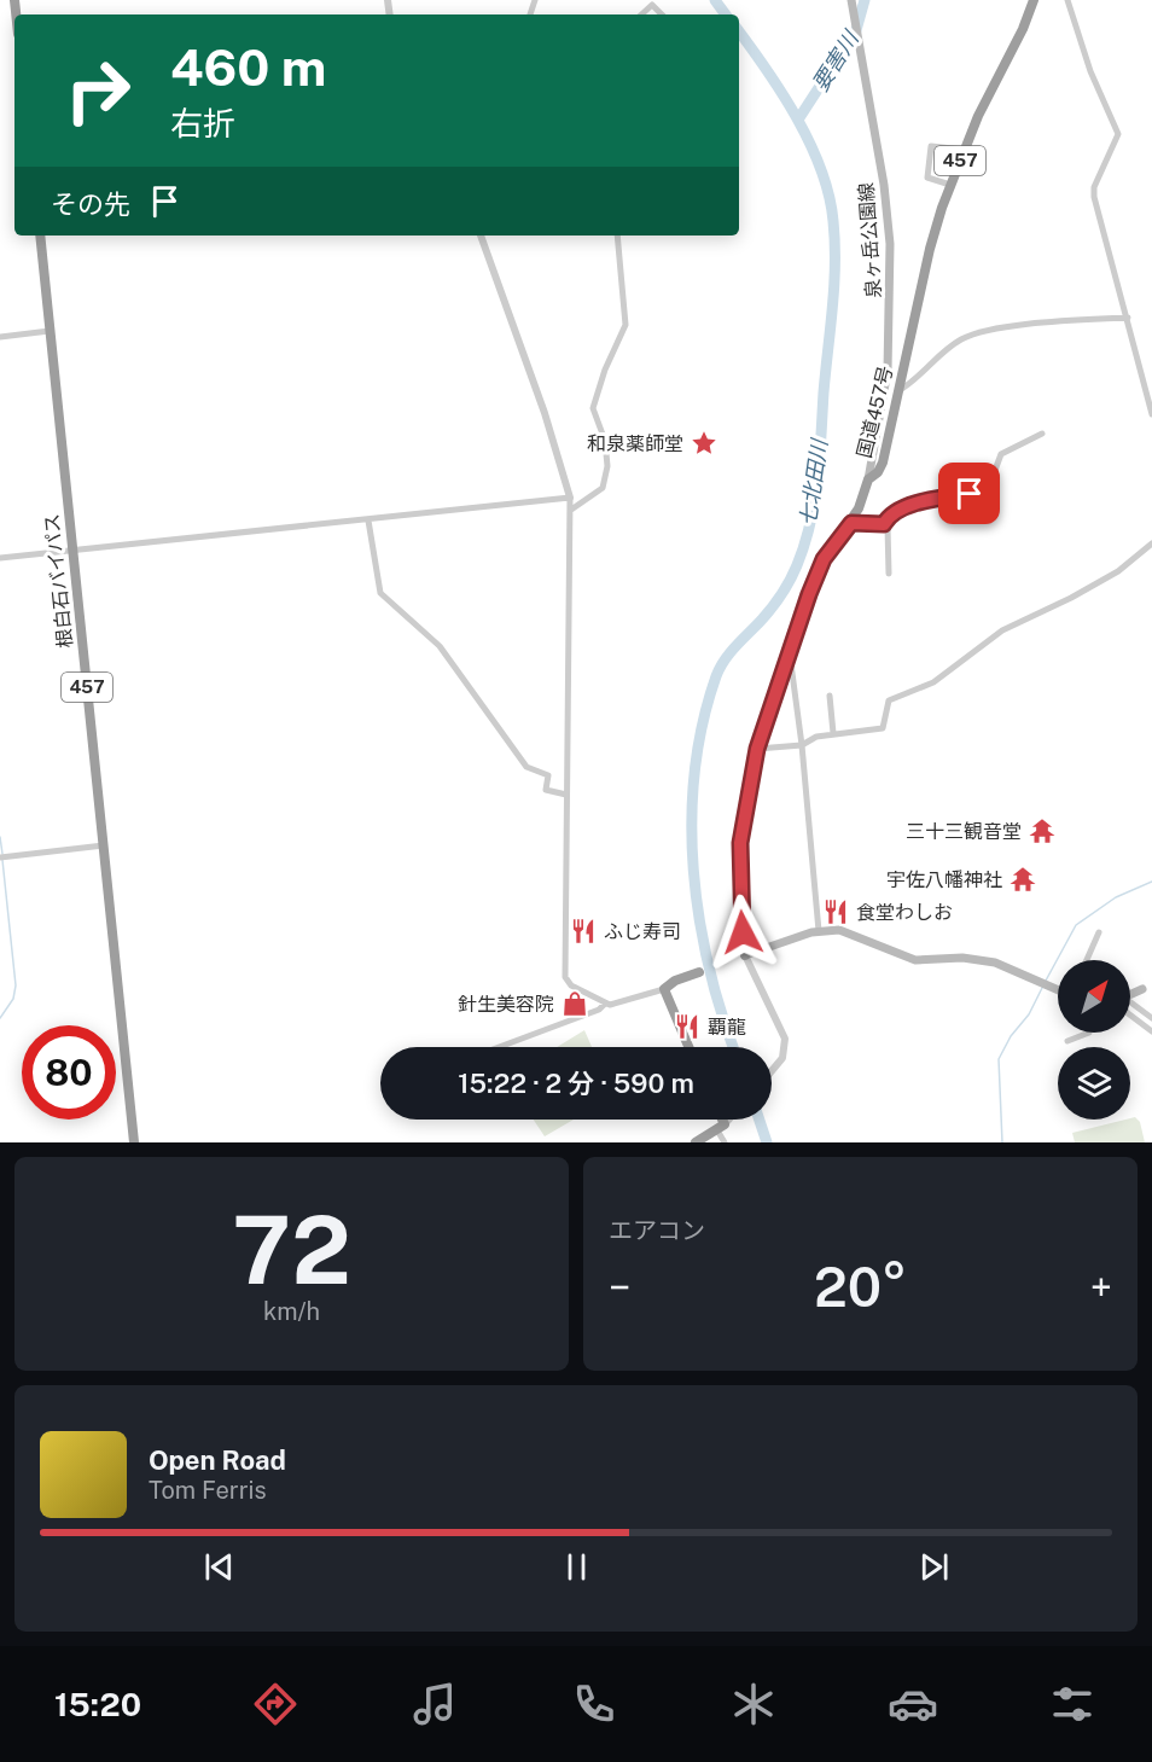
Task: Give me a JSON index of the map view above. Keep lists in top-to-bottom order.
{
  "streets": {
    "highway": ["457", "国道457号", "根白石バイパス"],
    "main road": ["泉ヶ岳公園線"]
  },
  "crossings": [
    ["泉ヶ岳公園線", "国道457号"]
  ],
  "water": ["要害川", "七北田川"],
  "places": {
    "place": ["和泉薬師堂"],
    "temple": ["三十三観音堂", "宇佐八幡神社"],
    "restaurant": ["食堂わしお", "ふじ寿司", "覇龍"],
    "shop": ["針生美容院"]
  },
  "north": "top right",
  "page": {
    "turn": ["460 m", "右折"],
    "then": "その先",
    "limit": "80",
    "trip": "15:22 · 2 分 · 590 m",
    "tile": [
      ["72", "km/h"],
      "エアコン"
    ],
    "heat": ["−", "20°", "+"],
    "song": ["Open Road", "Tom Ferris"],
    "tabs": "15:20"
  }
}
